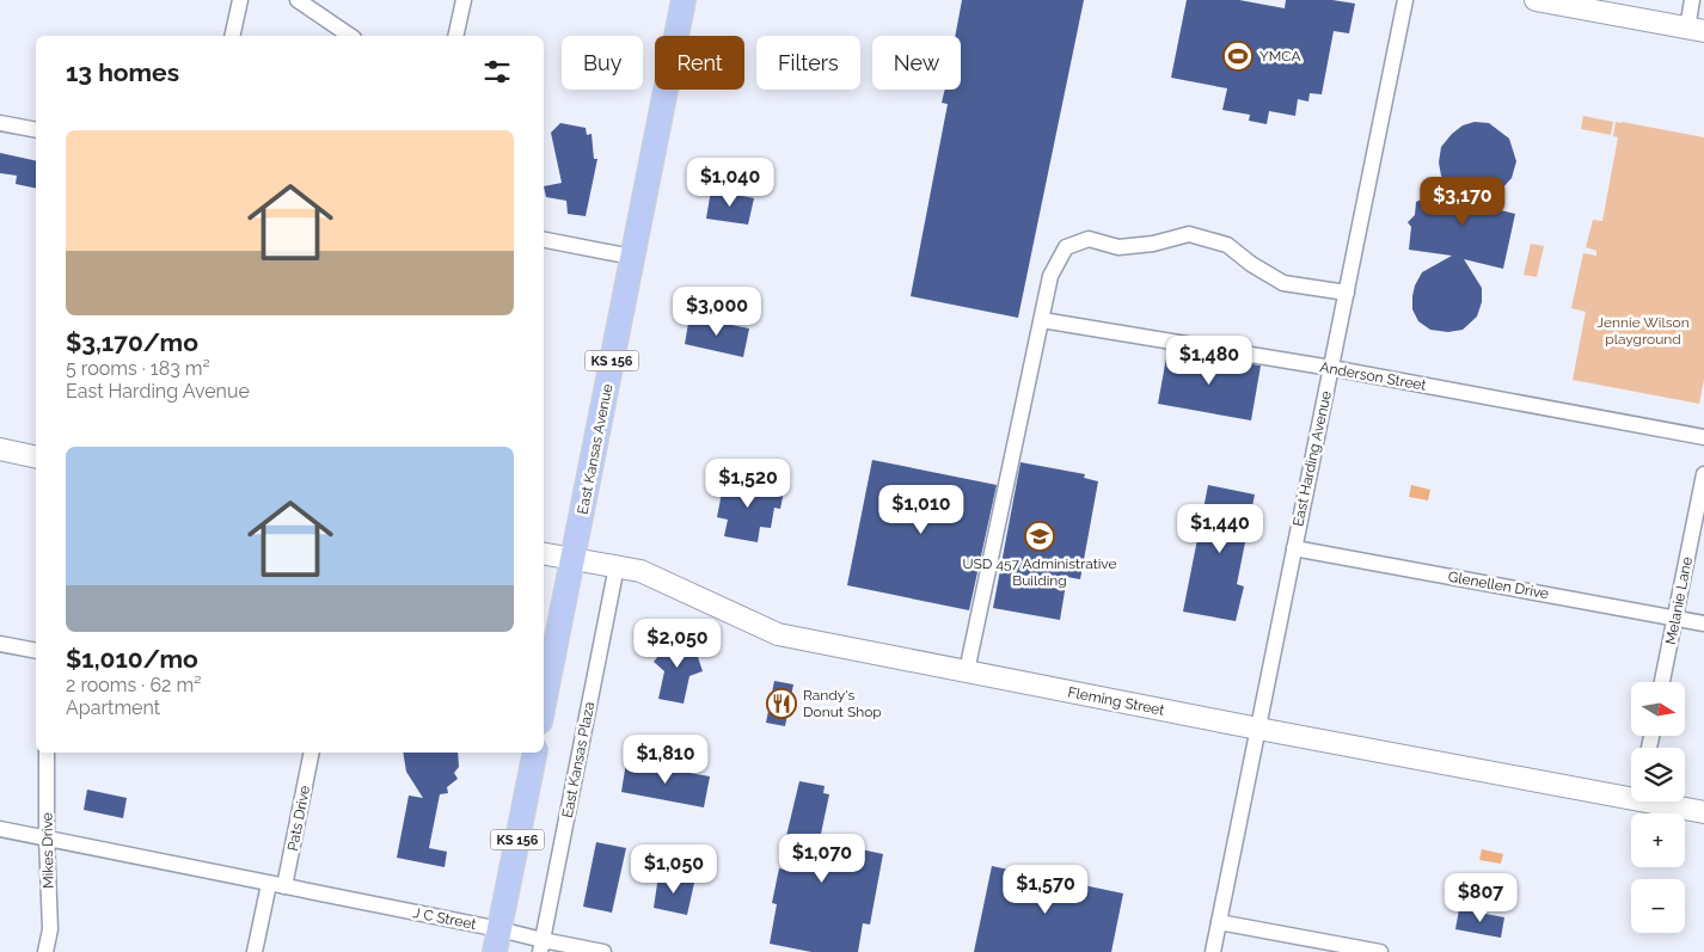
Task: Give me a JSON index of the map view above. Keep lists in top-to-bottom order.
{
  "streets": {
    "main road": ["KS 156", "East Kansas Avenue"],
    "street": [
      "Anderson Street",
      "East Harding Avenue",
      "Glenellen Drive",
      "Melanie Lane",
      "Fleming Street",
      "East Kansas Plaza",
      "Pats Drive",
      "Mikes Drive",
      "J C Street"
    ]
  },
  "crossings": [
    ["KS 156", "J C Street"],
    ["Anderson Street", "East Harding Avenue"],
    ["East Kansas Avenue", "Fleming Street"],
    ["East Harding Avenue", "Glenellen Drive"],
    ["East Harding Avenue", "Fleming Street"],
    ["Glenellen Drive", "Melanie Lane"],
    ["Fleming Street", "East Kansas Plaza"],
    ["East Kansas Plaza", "J C Street"],
    ["Pats Drive", "J C Street"]
  ],
  "parks": ["Jennie Wilson playground"],
  "places": {
    "sports": ["YMCA"],
    "school or university": ["USD 457 Administrative Building"],
    "restaurant": ["Randy's Donut Shop"]
  },
  "north": "right",
  "page": {
    "chip": [
      "Buy",
      "Rent",
      "Filters",
      "New"
    ],
    "heading": "13 homes",
    "list": [
      {
        "name": "$3,170/mo",
        "note": "5 rooms · 183 m² · East Harding Avenue"
      },
      {
        "name": "$1,010/mo",
        "note": "2 rooms · 62 m² · Apartment"
      }
    ],
    "price": [
      "$1,040",
      "$3,170",
      "$3,000",
      "$1,480",
      "$1,520",
      "$1,010",
      "$1,440",
      "$2,050",
      "$1,810",
      "$1,070",
      "$1,050",
      "$1,570",
      "$807"
    ],
    "map_buttons": ["+", "−"]
  }
}
